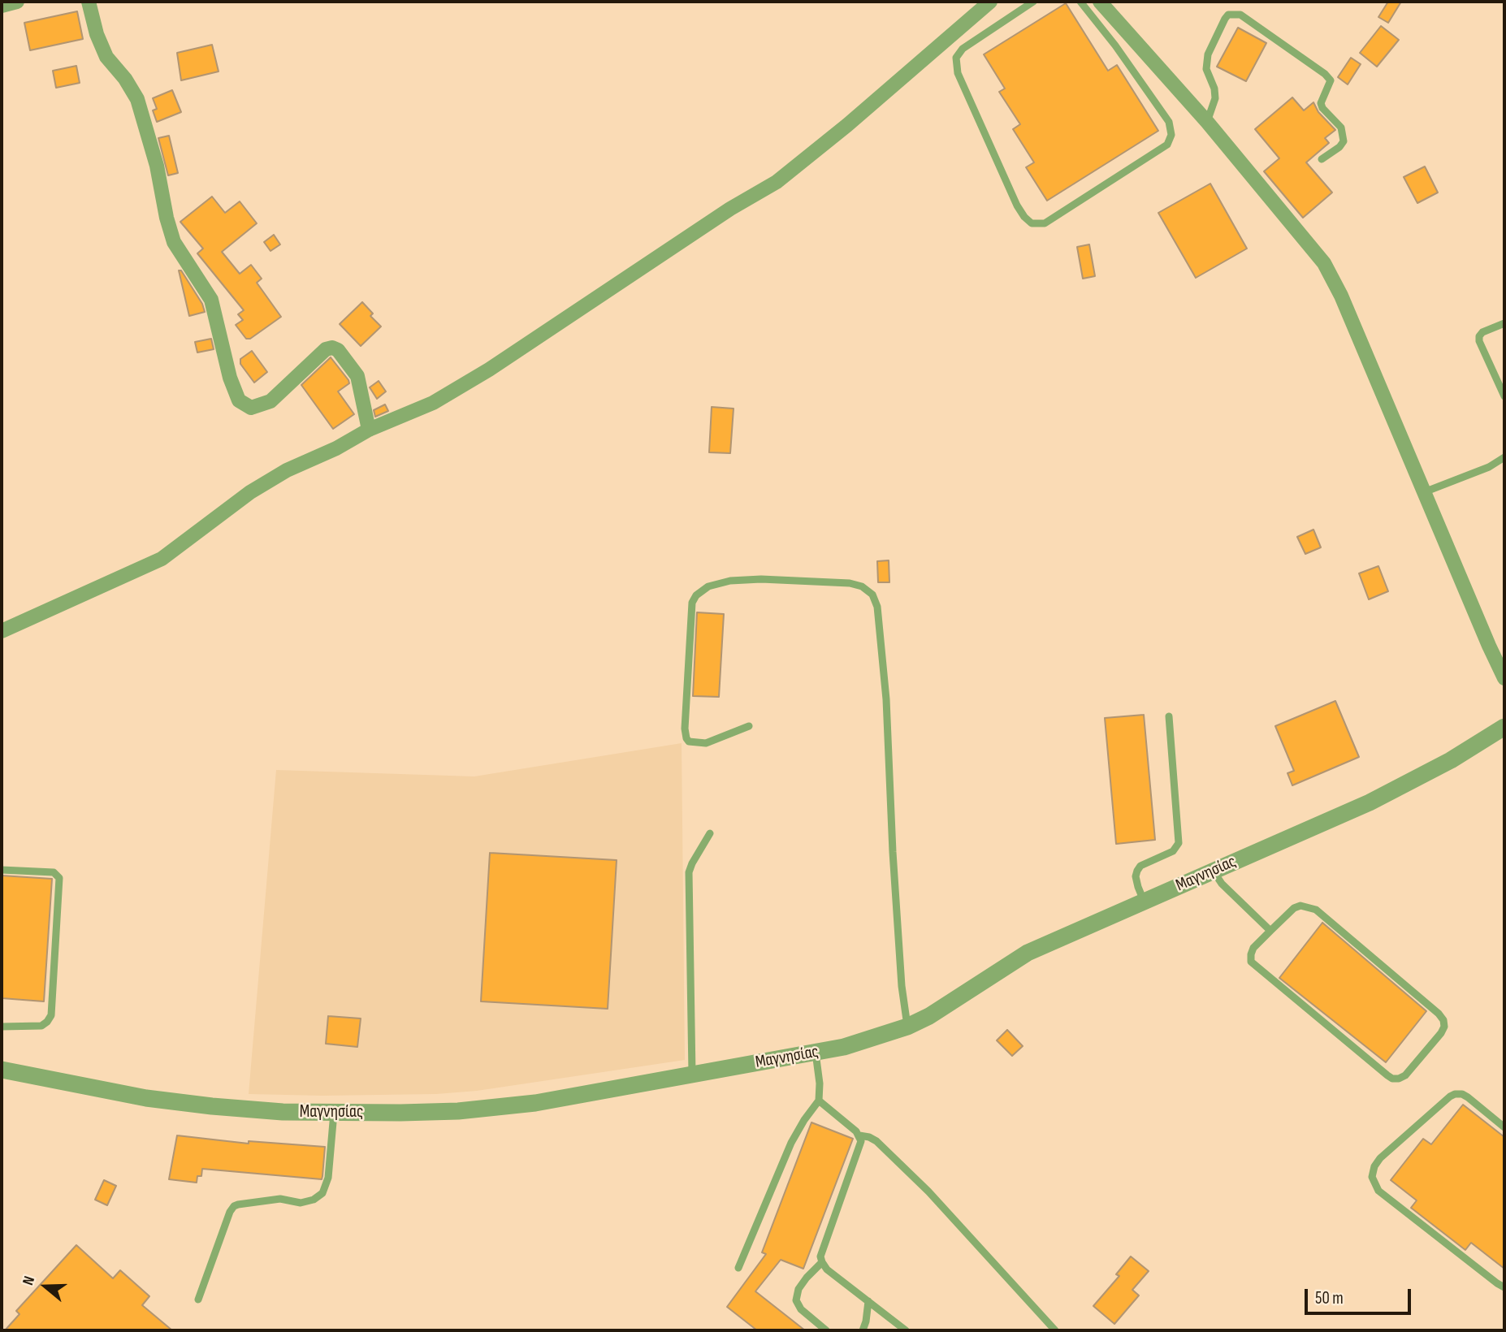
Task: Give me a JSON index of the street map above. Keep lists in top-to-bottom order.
{
  "streets": {
    "street": ["Μαγνησίας"]
  },
  "scale_bar": "50 m",
  "north": "left"
}
